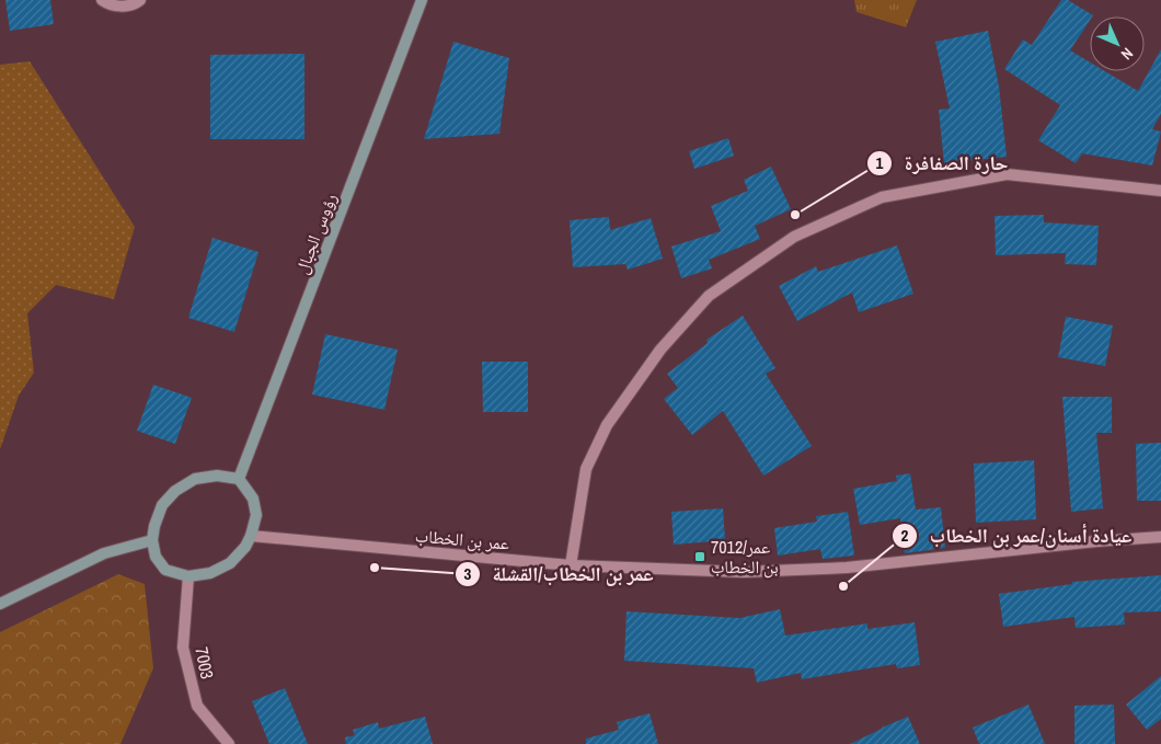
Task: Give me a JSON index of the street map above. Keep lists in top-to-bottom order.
{
  "streets": {
    "street": ["رؤوس الجبال", "عمر بن الخطاب", "7003"]
  },
  "crossings": [
    ["رؤوس الجبال", "عمر بن الخطاب"],
    ["رؤوس الجبال", "7003"],
    ["عمر بن الخطاب", "7003"]
  ],
  "places": {
    "other": ["حارة الصفافرة", "عمر بن الخطاب/القشلة", "عيادة أسنان/عمر بن الخطاب"],
    "transit": ["7012/عمر بن الخطاب"]
  },
  "north": "bottom right"
}
